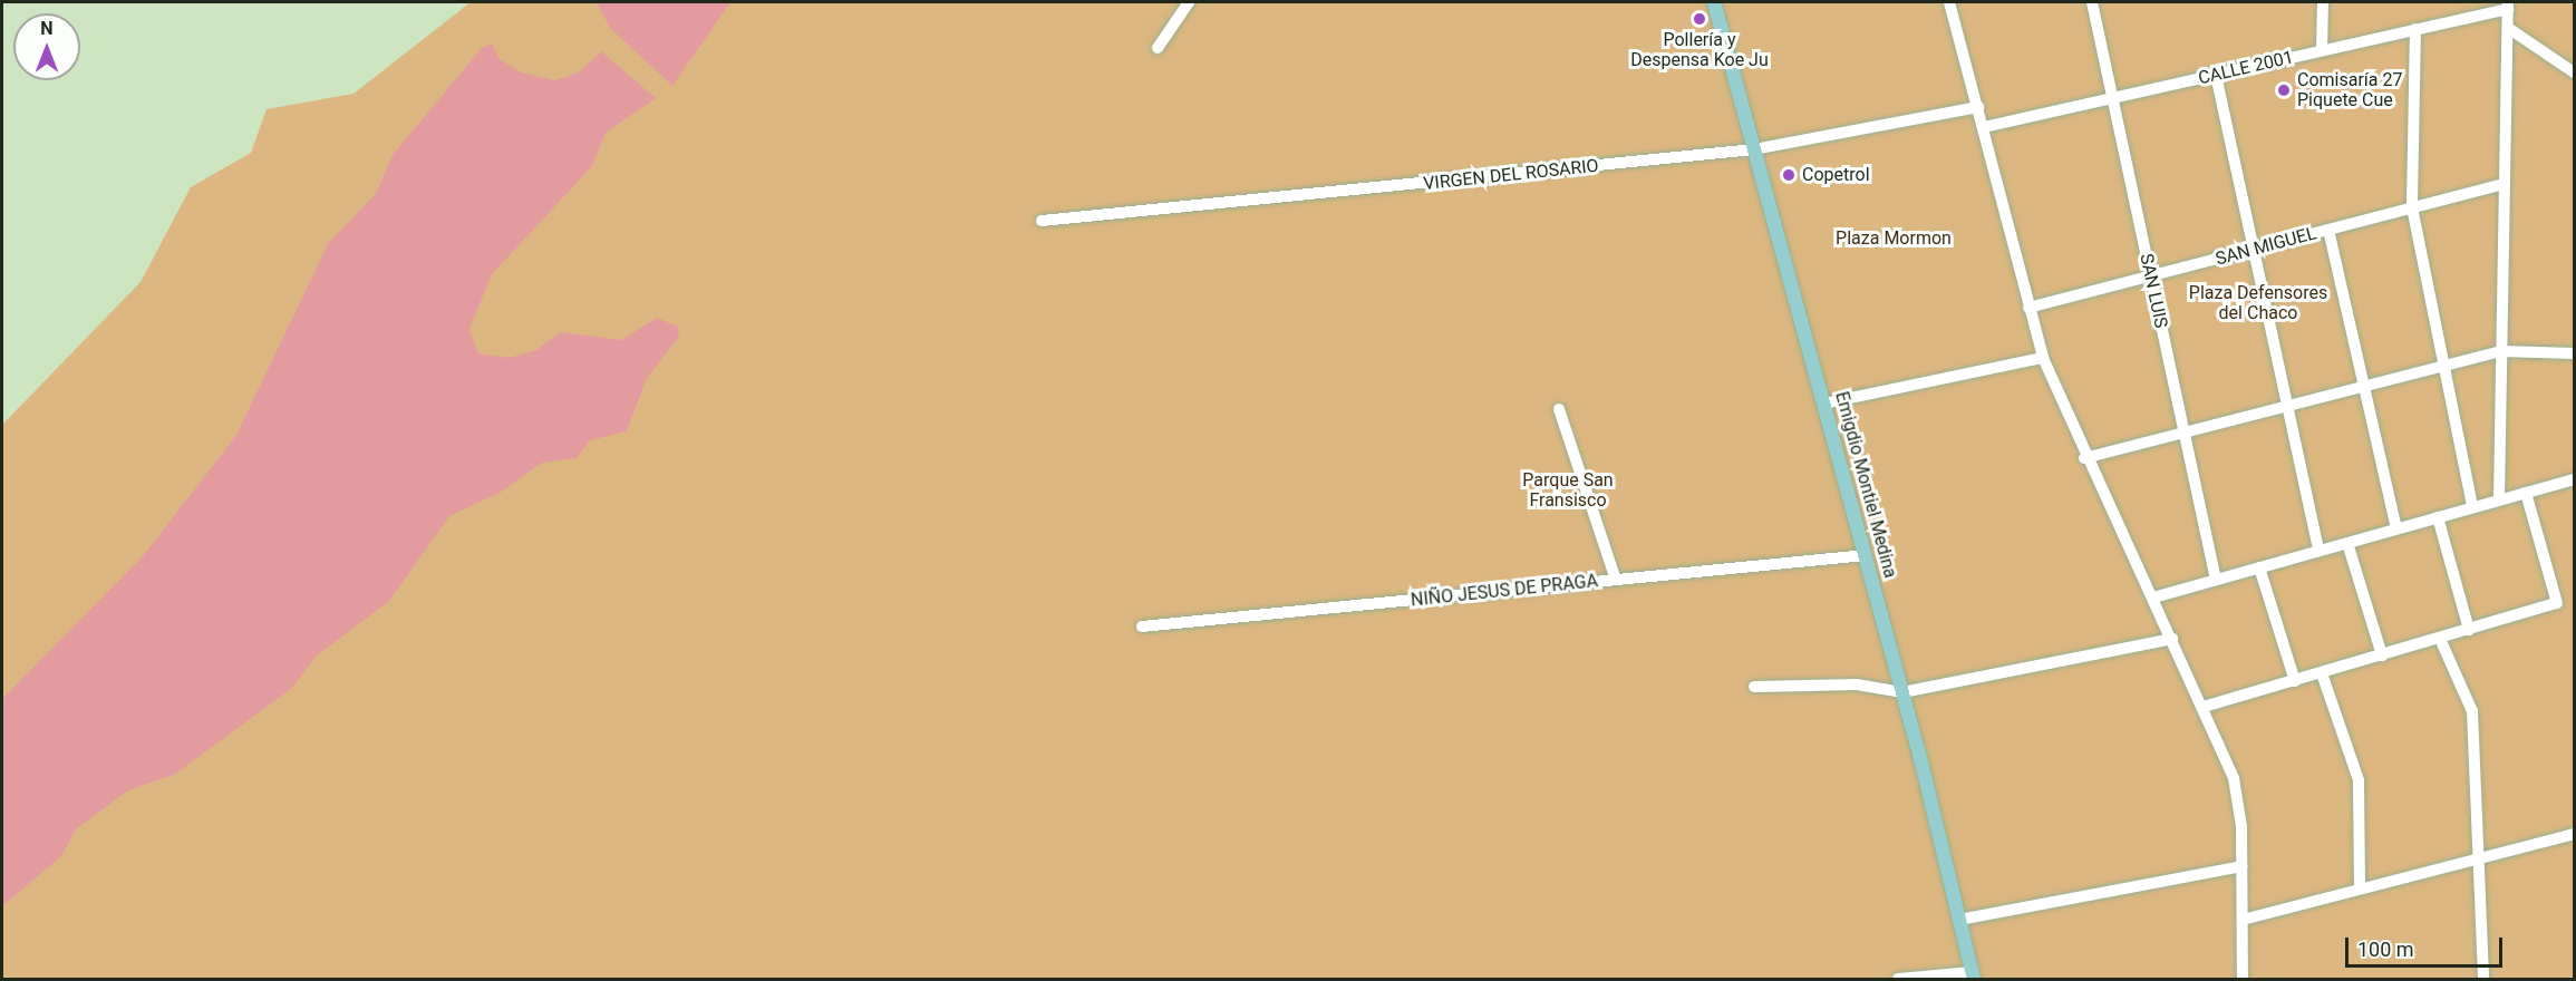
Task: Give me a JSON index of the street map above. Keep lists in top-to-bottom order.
{
  "streets": {
    "main road": ["Emigdio Montiel Medina"],
    "street": [
      "CALLE 2001",
      "VIRGEN DEL ROSARIO",
      "SAN MIGUEL",
      "SAN LUIS",
      "NIÑO JESUS DE PRAGA"
    ]
  },
  "crossings": [
    ["CALLE 2001", "SAN LUIS"],
    ["VIRGEN DEL ROSARIO", "Emigdio Montiel Medina"],
    ["SAN MIGUEL", "SAN LUIS"],
    ["Emigdio Montiel Medina", "NIÑO JESUS DE PRAGA"]
  ],
  "parks": ["Plaza Mormon", "Plaza Defensores del Chaco", "Parque San Fransisco"],
  "places": ["Pollería y Despensa Koe Ju", "Comisaría 27 Piquete Cue", "Copetrol"],
  "scale_bar": "100 m",
  "north": "top"
}
